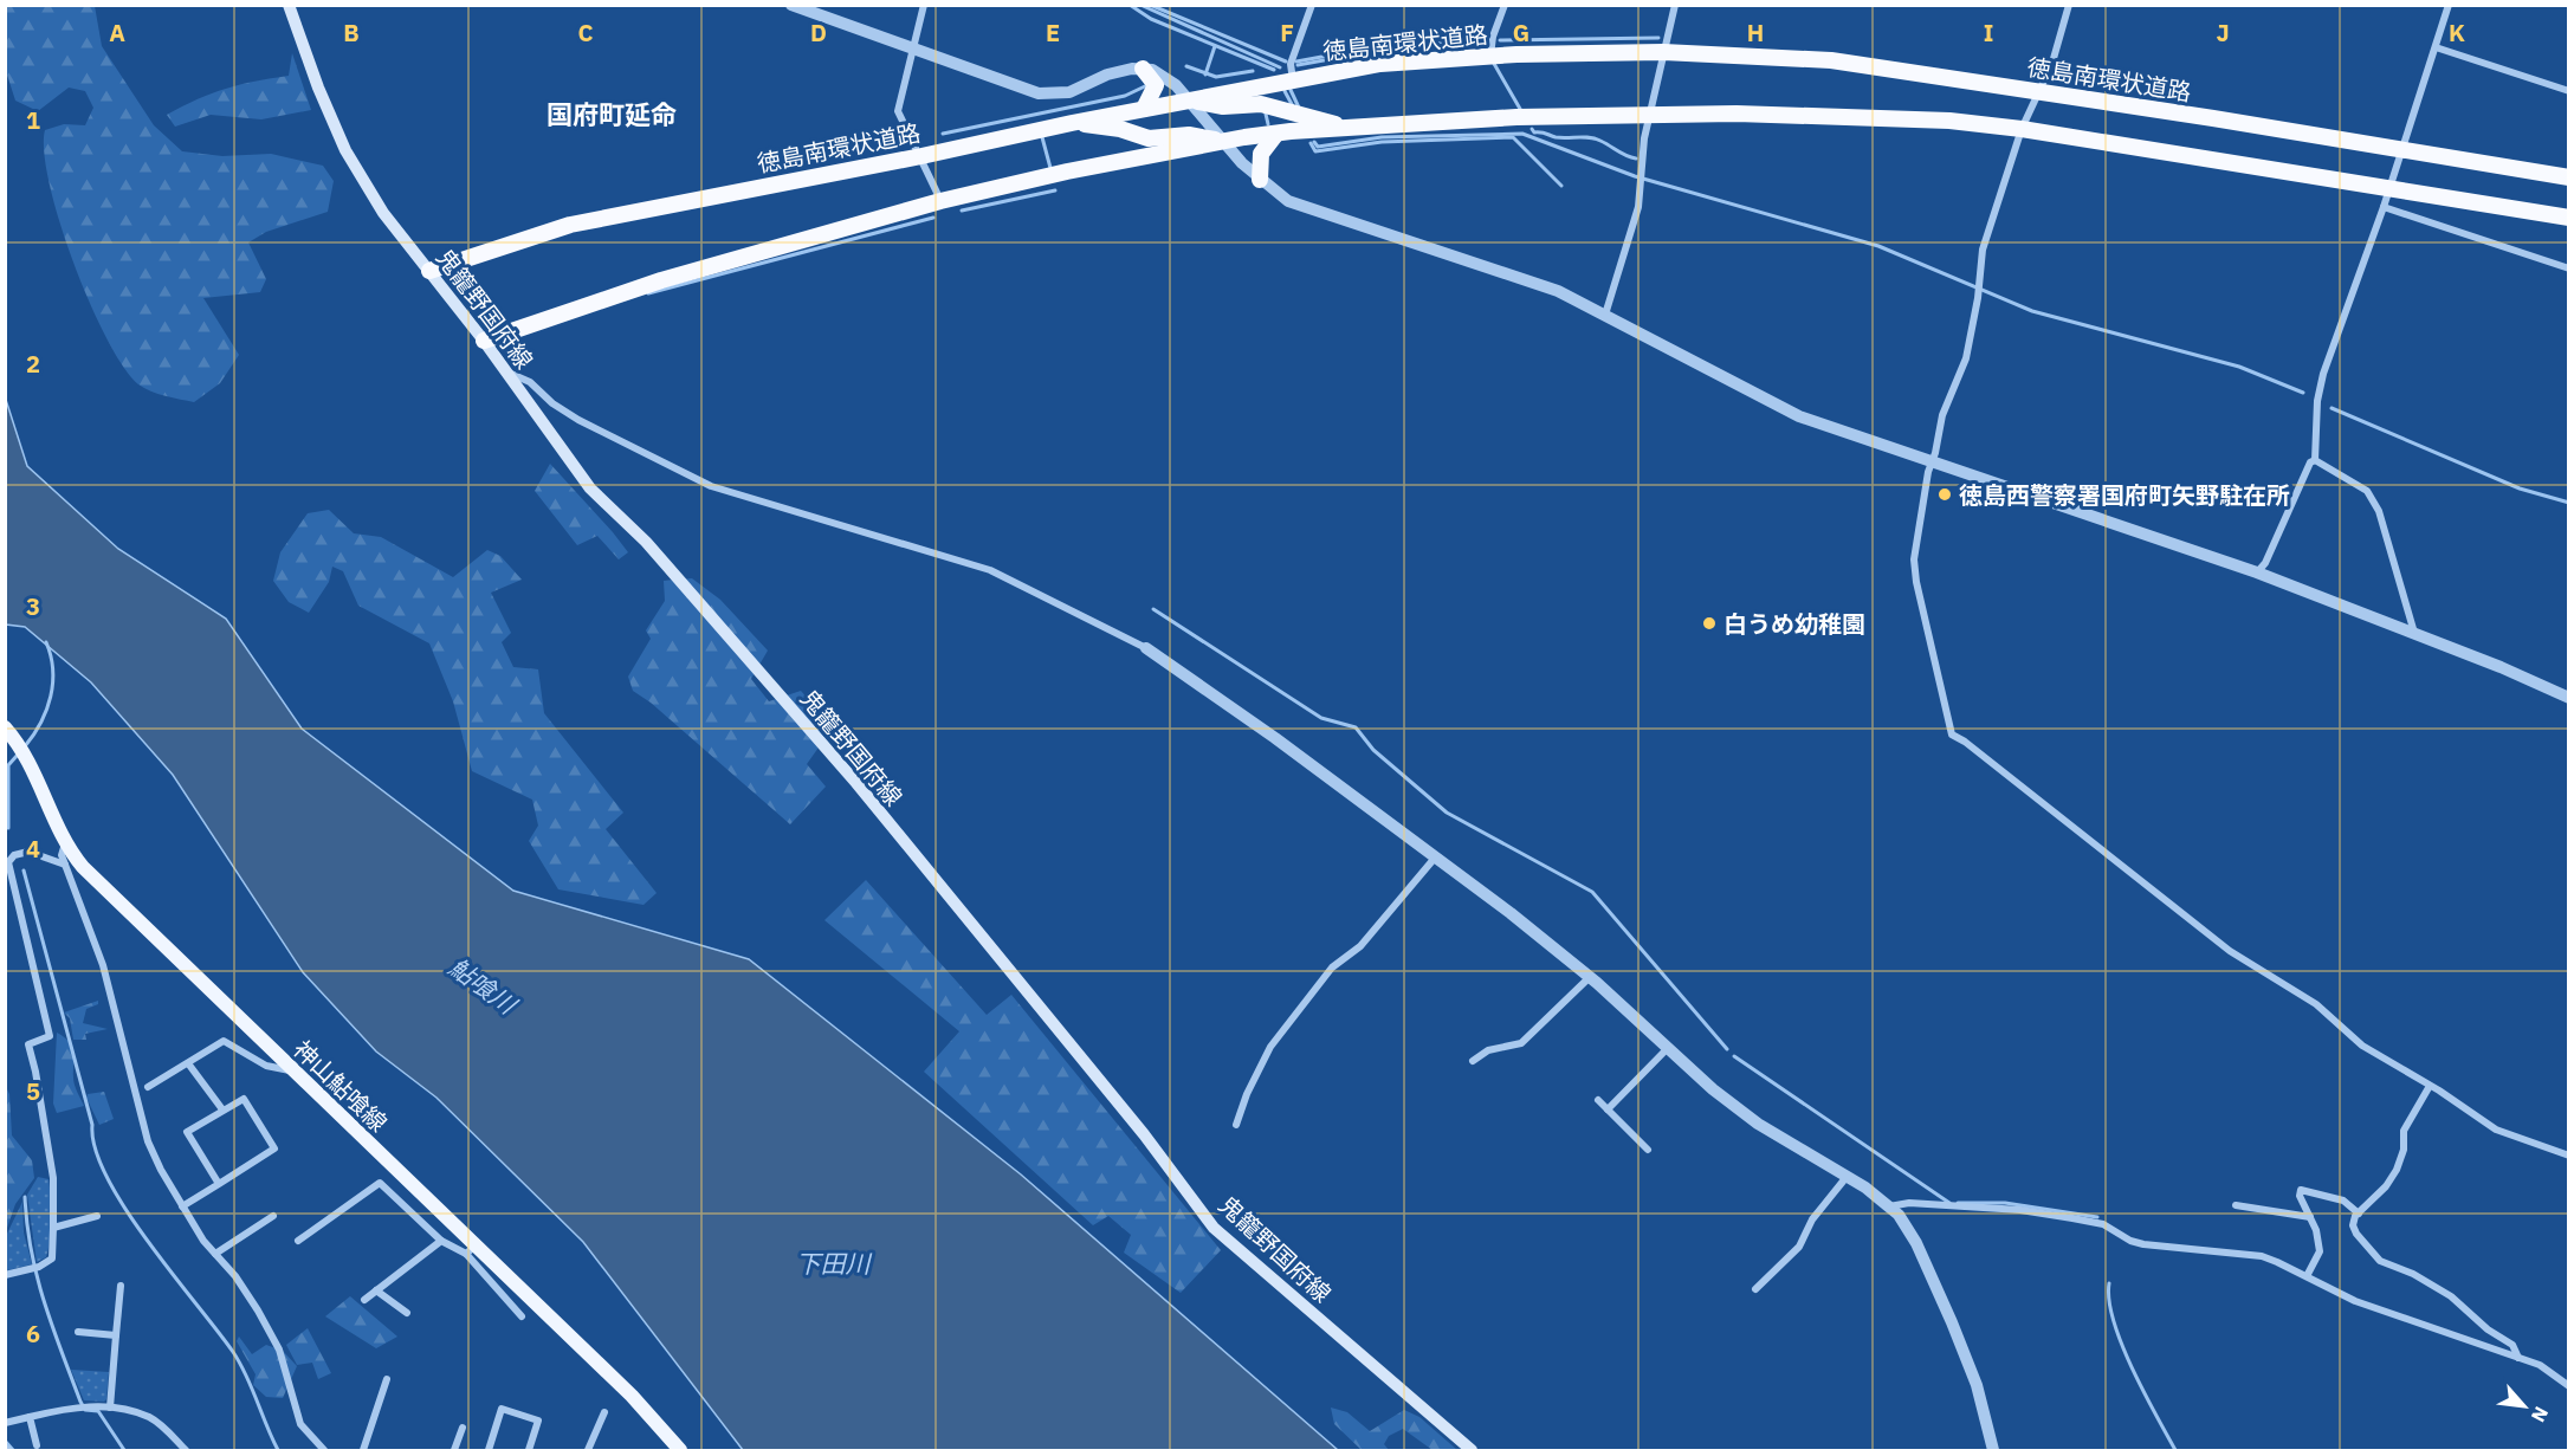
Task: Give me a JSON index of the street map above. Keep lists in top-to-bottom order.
{
  "streets": {
    "highway": ["徳島南環状道路"],
    "main road": ["鬼籠野国府線", "神山鮎喰線"]
  },
  "crossings": [
    ["徳島南環状道路", "鬼籠野国府線"]
  ],
  "districts": ["国府町延命"],
  "water": ["鮎喰川", "下田川"],
  "places": ["徳島西警察署国府町矢野駐在所", "白うめ幼稚園"],
  "north": "bottom right",
  "grid": {
    "columns": [
      "A",
      "B",
      "C",
      "D",
      "E",
      "F",
      "G",
      "H",
      "I",
      "J",
      "K"
    ],
    "rows": [
      "1",
      "2",
      "3",
      "4",
      "5",
      "6"
    ]
  }
}
